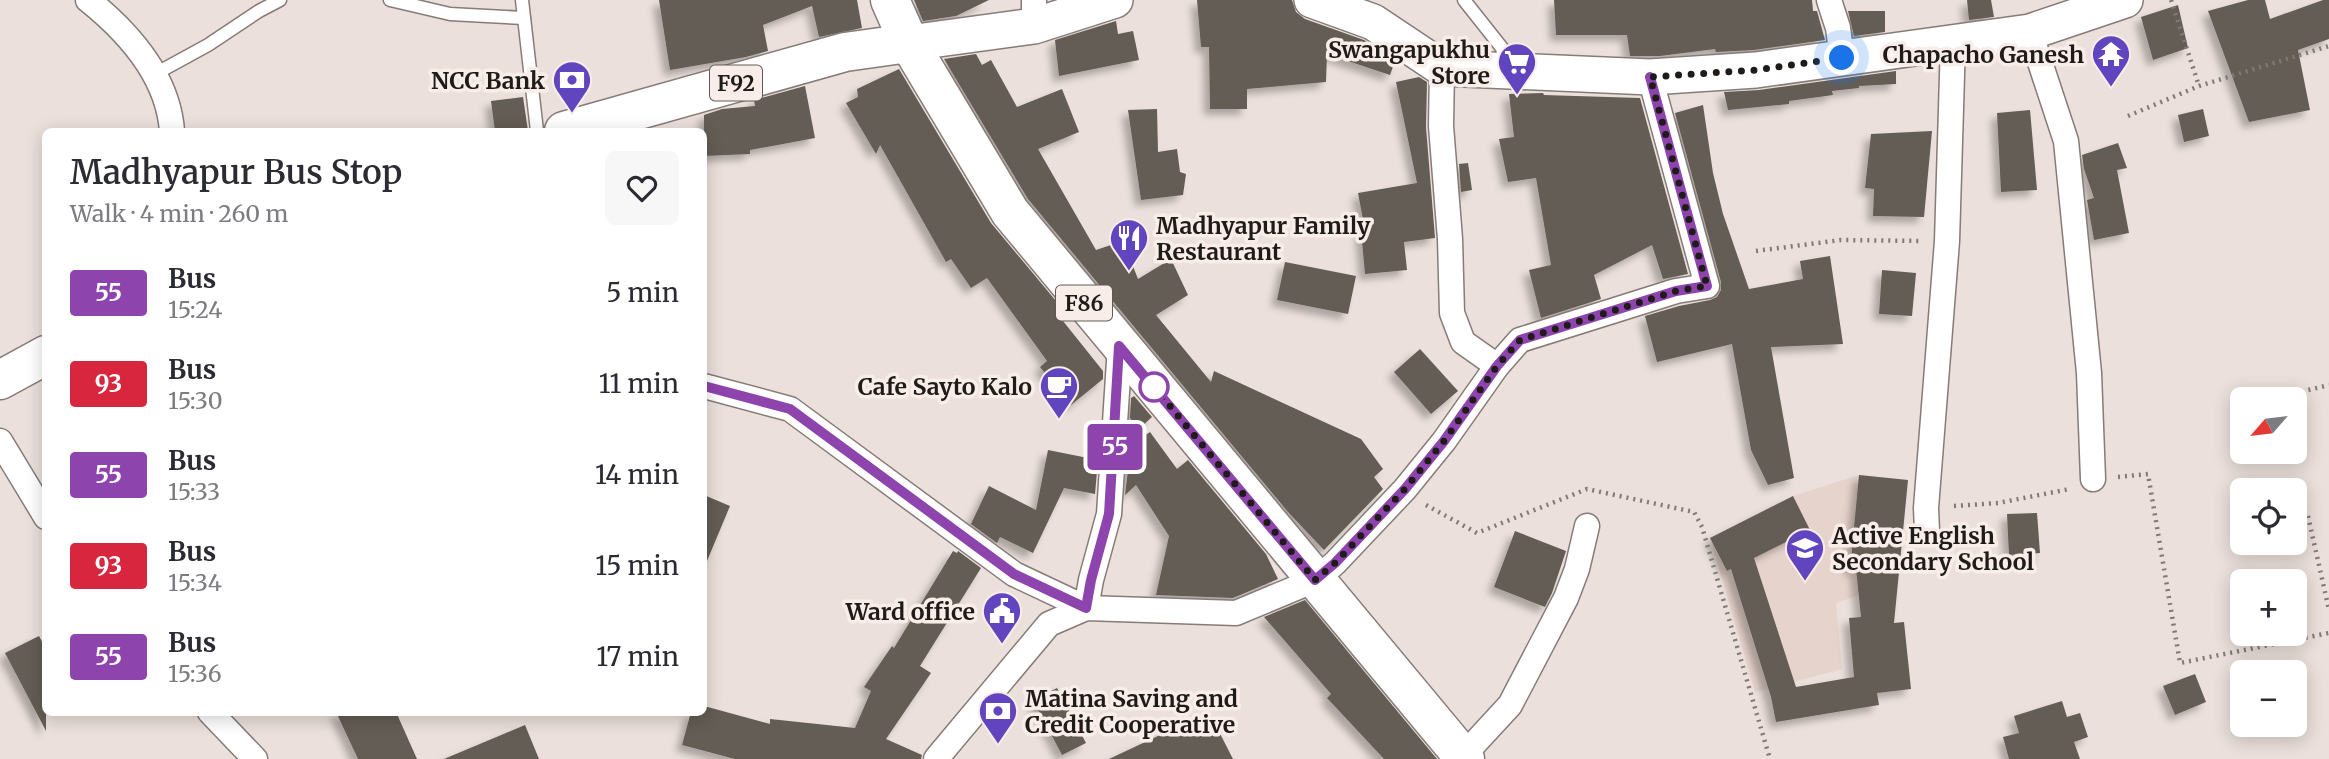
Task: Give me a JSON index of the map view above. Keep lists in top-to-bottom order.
{
  "streets": {
    "main road": ["F92", "F86"]
  },
  "crossings": [
    ["F92", "F86"]
  ],
  "places": {
    "temple": ["Chapacho Ganesh"],
    "supermarket": ["Swangapukhu Store"],
    "bank": ["NCC Bank", "Matina Saving and Credit Cooperative"],
    "restaurant": ["Madhyapur Family Restaurant"],
    "cafe": ["Cafe Sayto Kalo"],
    "school or university": ["Active English Secondary School"],
    "public building": ["Ward office"]
  },
  "lines": ["bus line 55"],
  "north": "bottom left",
  "page": {
    "on_map": "55",
    "heading": ["Madhyapur Bus Stop", "Walk · 4 min · 260 m"],
    "list": [
      {
        "mark": "55",
        "name": "Bus",
        "note": "15:24",
        "value": "5 min"
      },
      {
        "mark": "93",
        "name": "Bus",
        "note": "15:30",
        "value": "11 min"
      },
      {
        "mark": "55",
        "name": "Bus",
        "note": "15:33",
        "value": "14 min"
      },
      {
        "mark": "93",
        "name": "Bus",
        "note": "15:34",
        "value": "15 min"
      },
      {
        "mark": "55",
        "name": "Bus",
        "note": "15:36",
        "value": "17 min"
      }
    ],
    "map_buttons": ["+", "−"]
  }
}
